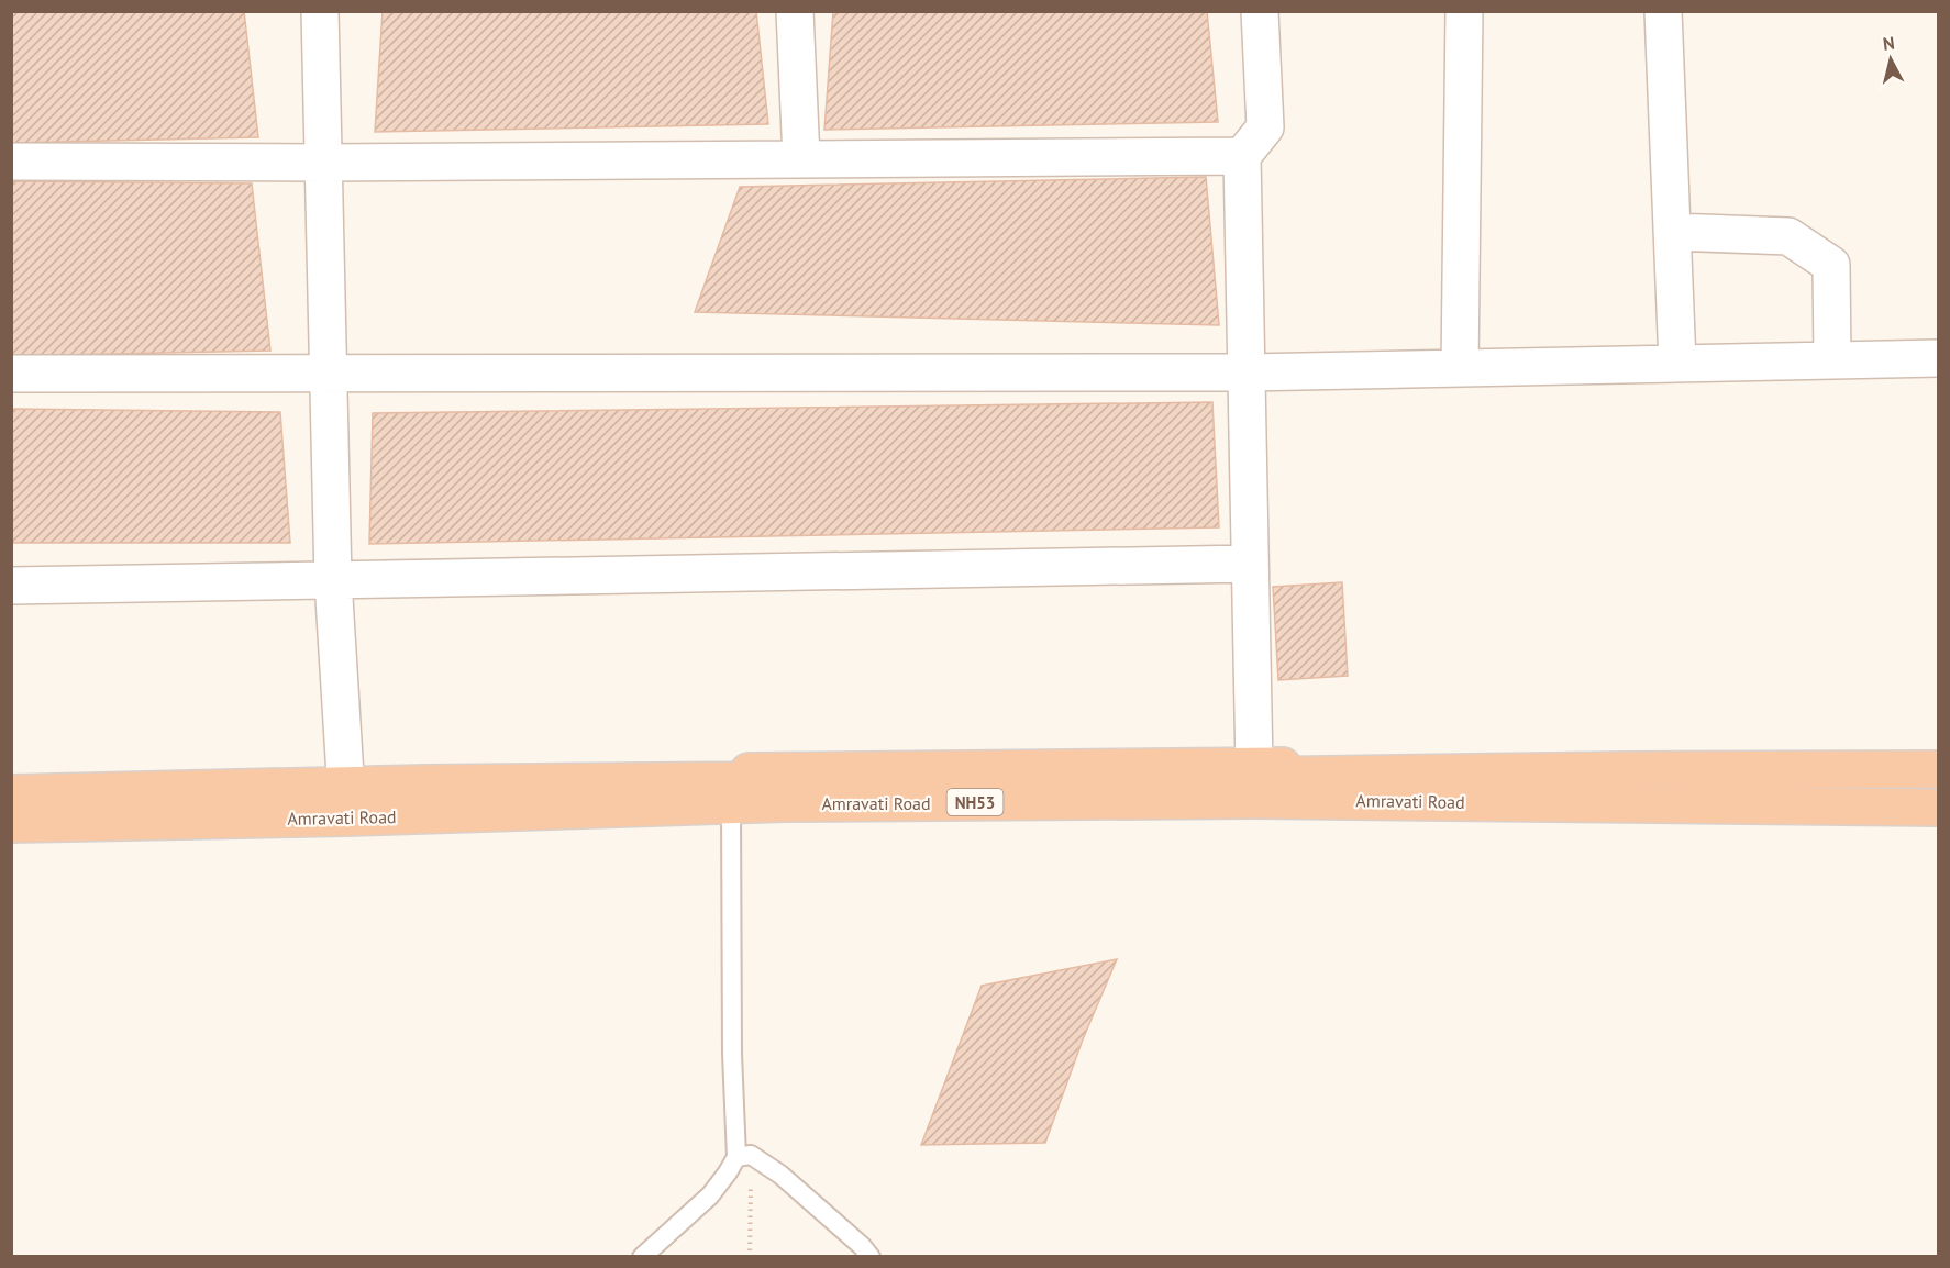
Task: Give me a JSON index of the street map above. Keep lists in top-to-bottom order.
{
  "streets": {
    "highway": ["Amravati Road", "NH53"]
  },
  "north": "top"
}
